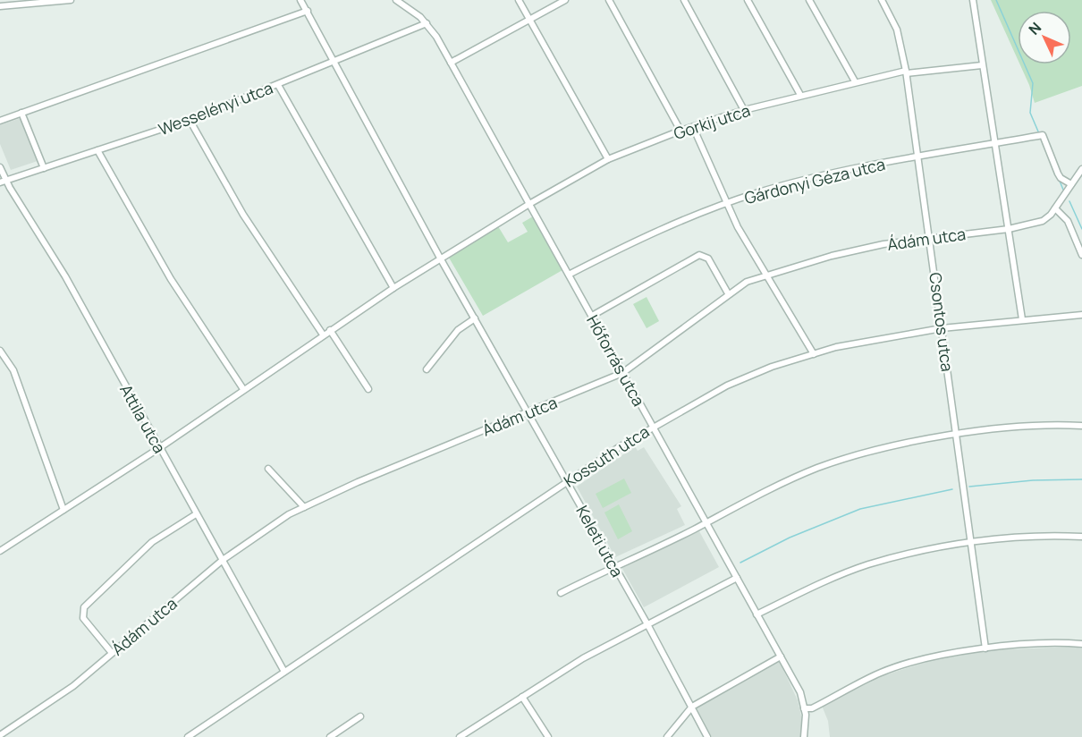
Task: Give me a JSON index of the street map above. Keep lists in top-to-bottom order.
{
  "streets": {
    "street": [
      "Wesselényi utca",
      "Gorkij utca",
      "Gárdonyi Géza utca",
      "Ádám utca",
      "Csontos utca",
      "Hőforrás utca",
      "Attila utca",
      "Kossuth utca",
      "Keleti utca"
    ]
  },
  "crossings": [
    ["Wesselényi utca", "Hőforrás utca"],
    ["Wesselényi utca", "Attila utca"],
    ["Wesselényi utca", "Keleti utca"],
    ["Gorkij utca", "Csontos utca"],
    ["Gorkij utca", "Hőforrás utca"],
    ["Gorkij utca", "Attila utca"],
    ["Gorkij utca", "Keleti utca"],
    ["Gárdonyi Géza utca", "Ádám utca"],
    ["Gárdonyi Géza utca", "Csontos utca"],
    ["Gárdonyi Géza utca", "Hőforrás utca"],
    ["Ádám utca", "Csontos utca"],
    ["Ádám utca", "Hőforrás utca"],
    ["Ádám utca", "Attila utca"],
    ["Ádám utca", "Keleti utca"],
    ["Csontos utca", "Kossuth utca"],
    ["Hőforrás utca", "Kossuth utca"],
    ["Attila utca", "Kossuth utca"],
    ["Kossuth utca", "Keleti utca"]
  ],
  "north": "top left"
}
